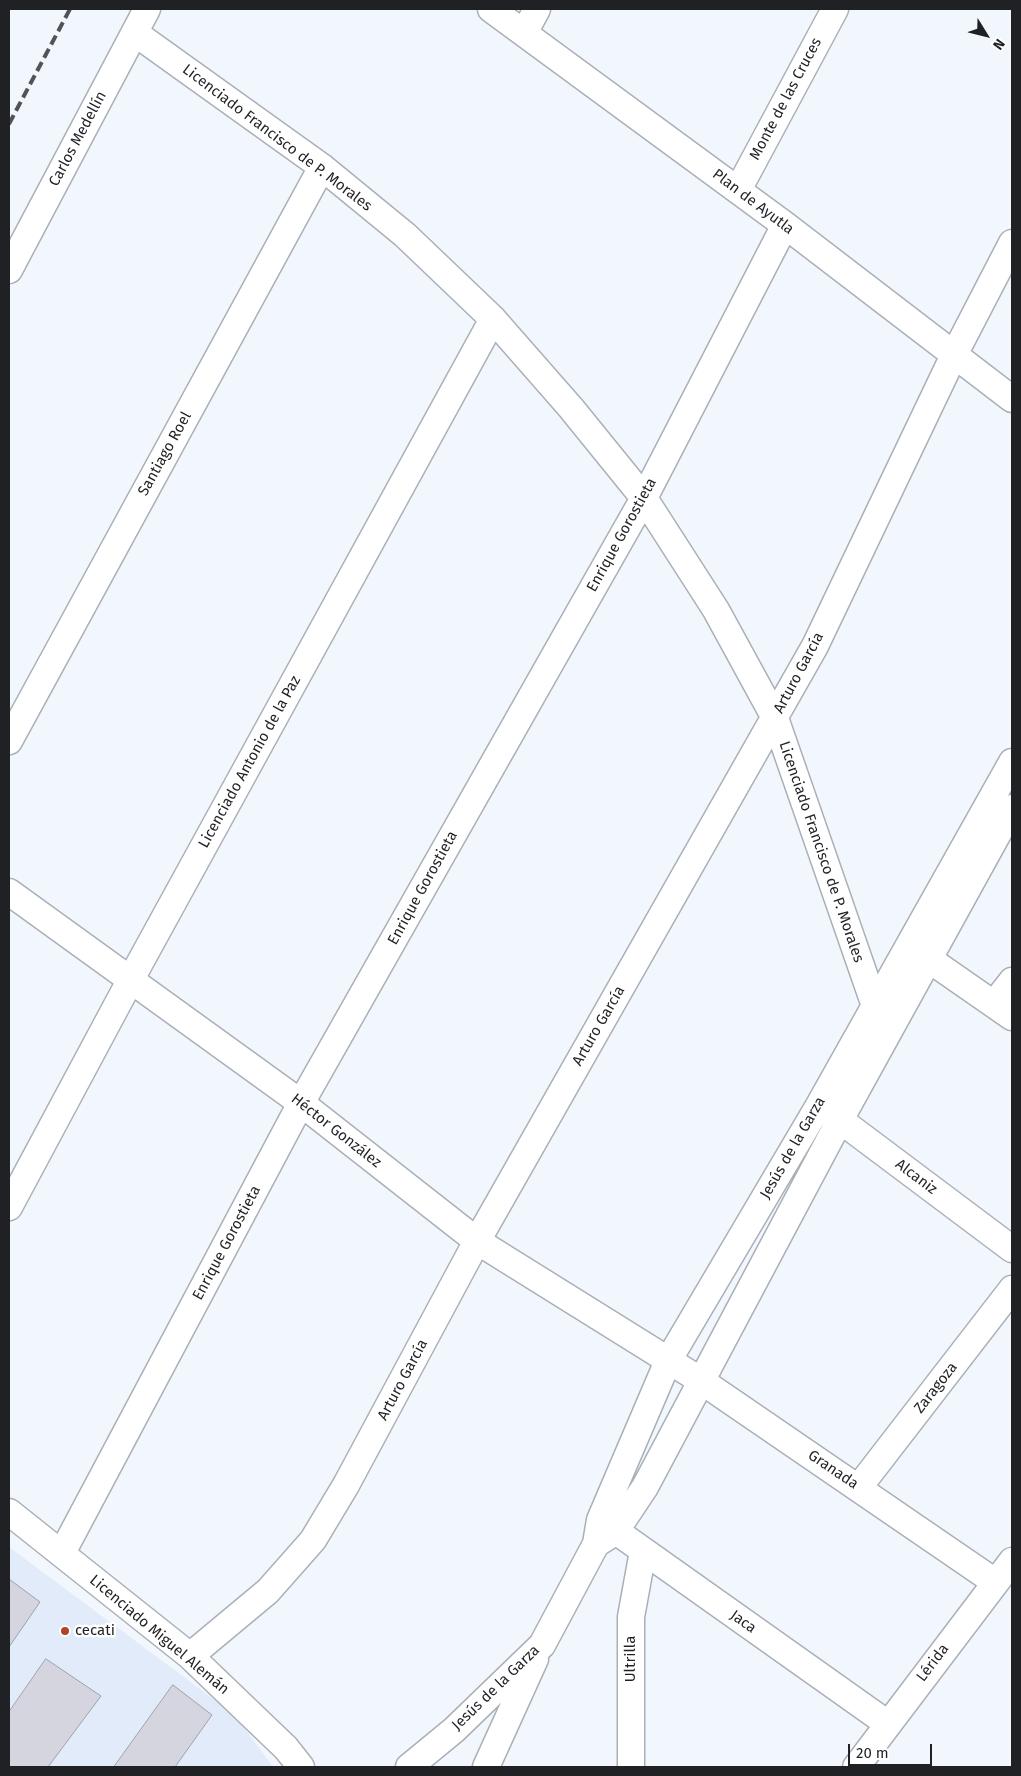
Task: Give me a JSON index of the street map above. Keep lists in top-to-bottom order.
{
  "streets": {
    "street": [
      "Monte de las Cruces",
      "Licenciado Francisco de P. Morales",
      "Carlos Medellín",
      "Plan de Ayutla",
      "Santiago Roel",
      "Enrique Gorostieta",
      "Arturo García",
      "Licenciado Antonio de la Paz",
      "Héctor González",
      "Jesús de la Garza",
      "Alcaniz",
      "Zaragoza",
      "Granada",
      "Jaca",
      "Licenciado Miguel Alemán",
      "Ultrilla",
      "Lérida"
    ]
  },
  "crossings": [
    ["Monte de las Cruces", "Plan de Ayutla"],
    ["Licenciado Francisco de P. Morales", "Carlos Medellín"],
    ["Licenciado Francisco de P. Morales", "Santiago Roel"],
    ["Licenciado Francisco de P. Morales", "Enrique Gorostieta"],
    ["Licenciado Francisco de P. Morales", "Arturo García"],
    ["Licenciado Francisco de P. Morales", "Licenciado Antonio de la Paz"],
    ["Licenciado Francisco de P. Morales", "Jesús de la Garza"],
    ["Plan de Ayutla", "Enrique Gorostieta"],
    ["Plan de Ayutla", "Arturo García"],
    ["Enrique Gorostieta", "Héctor González"],
    ["Enrique Gorostieta", "Licenciado Miguel Alemán"],
    ["Arturo García", "Héctor González"],
    ["Arturo García", "Licenciado Miguel Alemán"],
    ["Licenciado Antonio de la Paz", "Héctor González"],
    ["Héctor González", "Jesús de la Garza"],
    ["Héctor González", "Granada"],
    ["Jesús de la Garza", "Alcaniz"],
    ["Jesús de la Garza", "Granada"],
    ["Jesús de la Garza", "Jaca"],
    ["Zaragoza", "Granada"],
    ["Granada", "Lérida"],
    ["Jaca", "Ultrilla"],
    ["Jaca", "Lérida"]
  ],
  "places": ["cecati"],
  "scale_bar": "20 m",
  "north": "bottom right"
}
